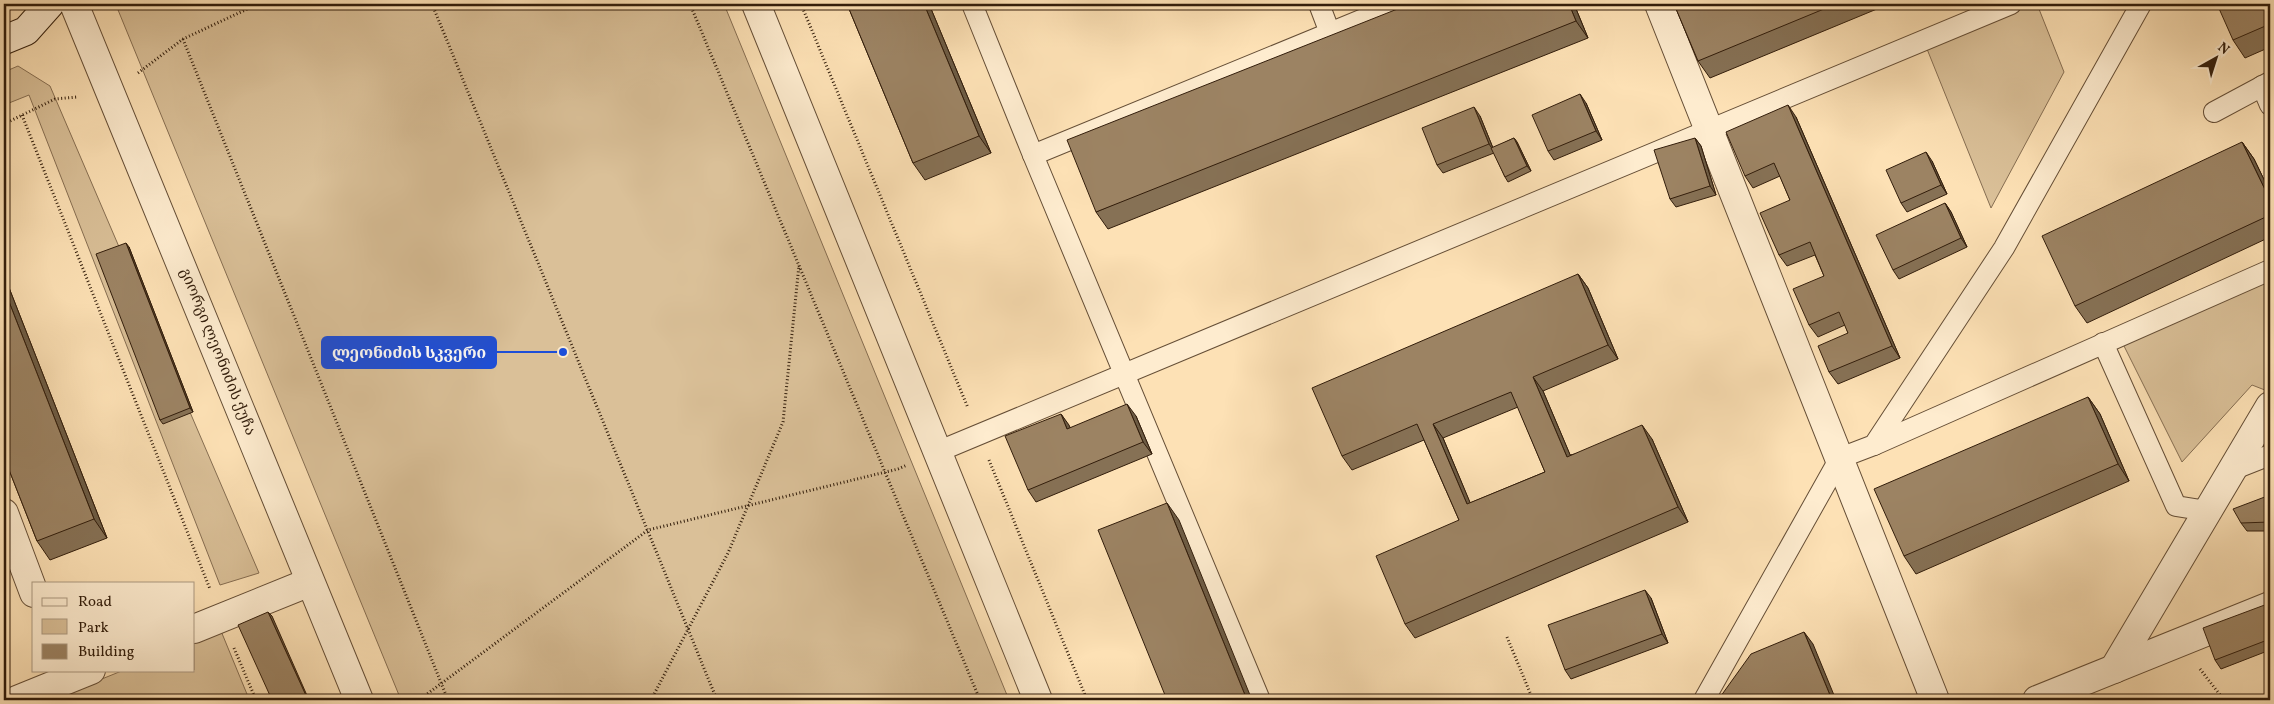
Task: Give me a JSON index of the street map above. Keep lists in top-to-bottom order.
{
  "streets": {
    "street": ["გიორგი ლეონიძის ქუჩა"]
  },
  "places": ["ლეონიძის სკვერი"],
  "legend": ["Road", "Park", "Building"],
  "north": "top right"
}
